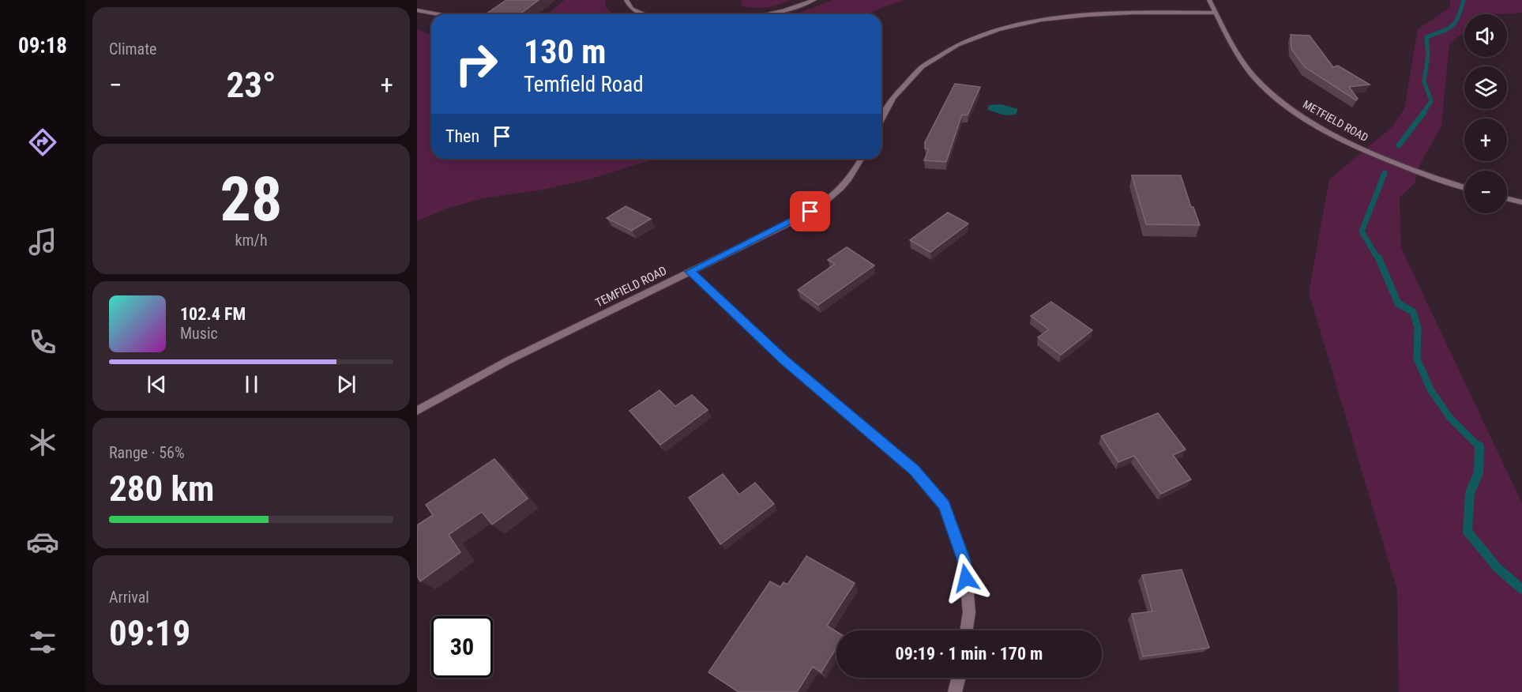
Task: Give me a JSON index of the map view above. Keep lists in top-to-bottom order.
{
  "streets": {
    "street": ["METFIELD ROAD", "TEMFIELD ROAD"]
  },
  "page": {
    "tabs": "09:18",
    "tile": [
      "Climate",
      ["28", "km/h"],
      ["Range · 56%", "280 km"],
      ["Arrival", "09:19"]
    ],
    "map_buttons": ["+", "−"],
    "turn": ["130 m", "Temfield Road"],
    "heat": ["−", "23°", "+"],
    "then": "Then",
    "song": ["102.4 FM", "Music"],
    "limit": "30",
    "trip": "09:19 · 1 min · 170 m"
  }
}
